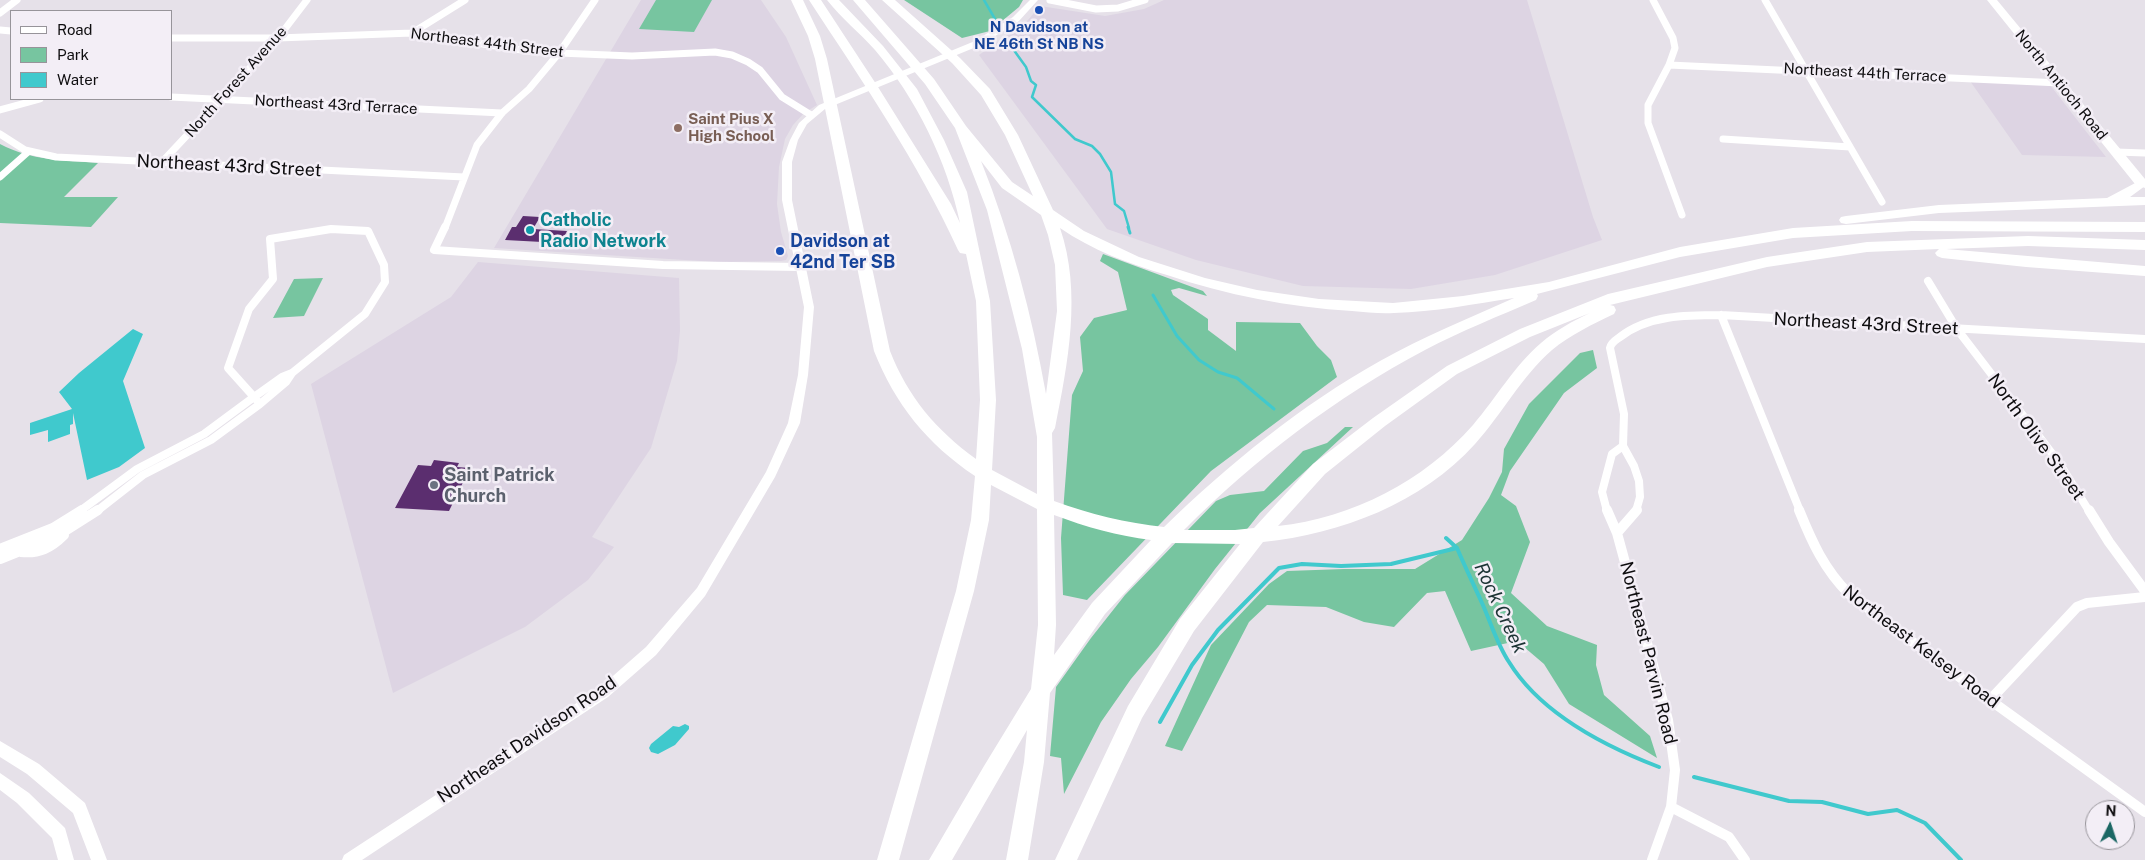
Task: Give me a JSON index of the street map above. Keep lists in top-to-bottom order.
{
  "streets": {
    "main road": ["North Antioch Road"],
    "street": [
      "Northeast 44th Street",
      "Northeast 44th Terrace",
      "North Forest Avenue",
      "Northeast 43rd Terrace",
      "Northeast 43rd Street",
      "North Olive Street",
      "Northeast Kelsey Road",
      "Northeast Parvin Road",
      "Northeast Davidson Road"
    ]
  },
  "crossings": [
    ["Northeast 44th Street", "North Forest Avenue"],
    ["Northeast 44th Street", "Northeast Davidson Road"],
    ["Northeast 44th Terrace", "North Antioch Road"],
    ["North Forest Avenue", "Northeast 43rd Terrace"],
    ["North Forest Avenue", "Northeast 43rd Street"],
    ["Northeast 43rd Street", "North Olive Street"],
    ["Northeast 43rd Street", "Northeast Kelsey Road"],
    ["Northeast 43rd Street", "Northeast Parvin Road"]
  ],
  "water": ["Rock Creek"],
  "places": [
    "N Davidson at NE 46th St NB NS",
    "Saint Pius X High School",
    "Catholic Radio Network",
    "Davidson at 42nd Ter SB",
    "Saint Patrick Church"
  ],
  "legend": ["Road", "Park", "Water"],
  "north": "top"
}
